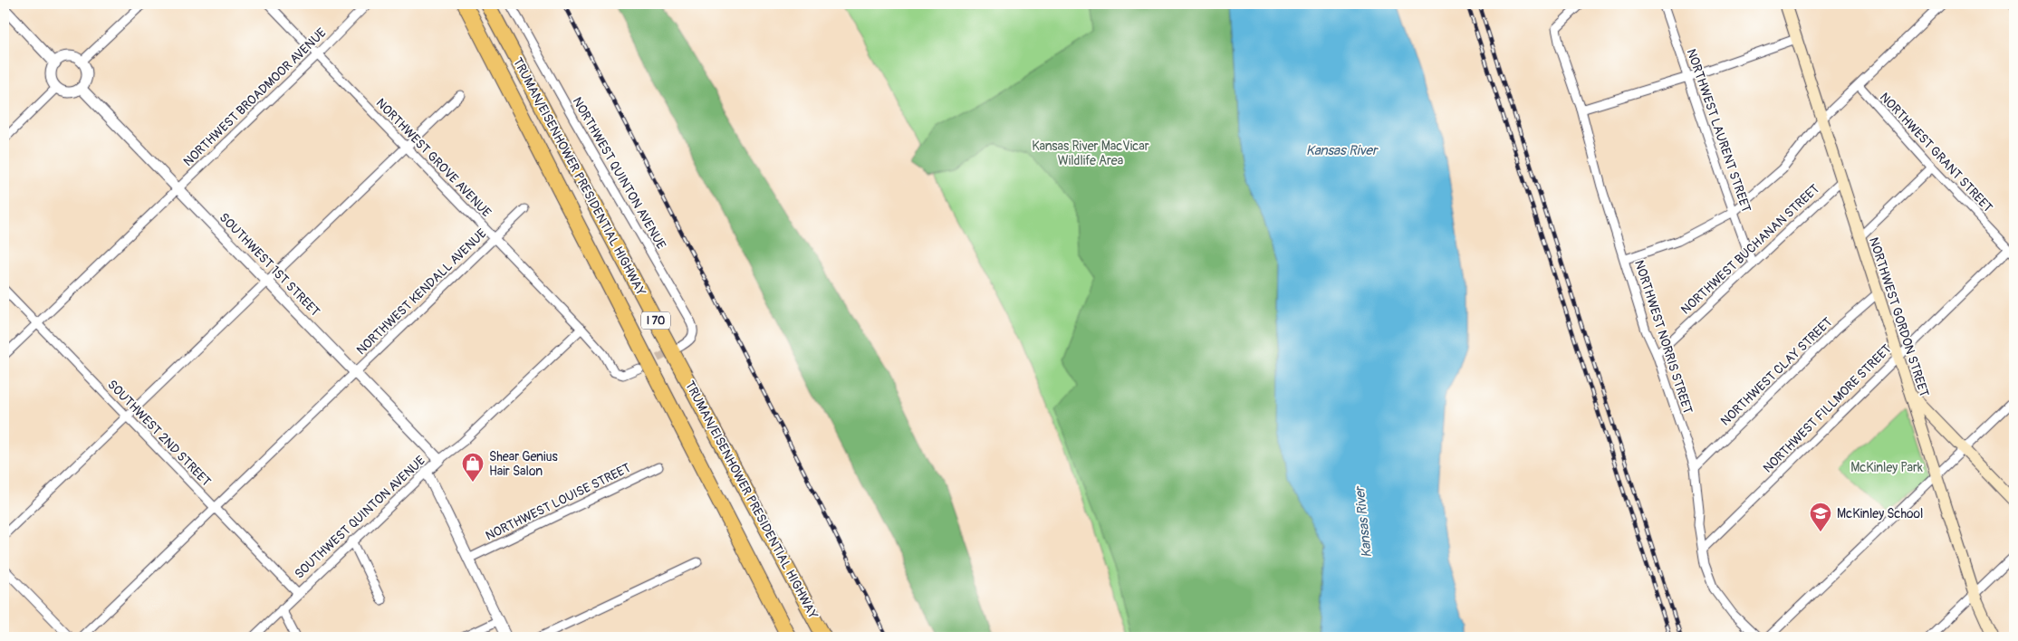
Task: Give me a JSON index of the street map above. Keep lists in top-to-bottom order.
{
  "streets": {
    "highway": ["TRUMAN/EISENHOWER PRESIDENTIAL HIGHWAY", "I 70"],
    "main road": ["NORTHWEST GORDON STREET"],
    "street": [
      "NORTHWEST BROADMOOR AVENUE",
      "NORTHWEST LAURENT STREET",
      "NORTHWEST GRANT STREET",
      "NORTHWEST GROVE AVENUE",
      "NORTHWEST QUINTON AVENUE",
      "NORTHWEST BUCHANAN STREET",
      "SOUTHWEST 1ST STREET",
      "NORTHWEST KENDALL AVENUE",
      "NORTHWEST NORRIS STREET",
      "NORTHWEST CLAY STREET",
      "NORTHWEST FILLMORE STREET",
      "SOUTHWEST 2ND STREET",
      "NORTHWEST LOUISE STREET",
      "SOUTHWEST QUINTON AVENUE"
    ]
  },
  "crossings": [
    ["NORTHWEST BROADMOOR AVENUE", "NORTHWEST GROVE AVENUE"],
    ["NORTHWEST BROADMOOR AVENUE", "SOUTHWEST 1ST STREET"],
    ["NORTHWEST BROADMOOR AVENUE", "SOUTHWEST 2ND STREET"],
    ["NORTHWEST LAURENT STREET", "NORTHWEST BUCHANAN STREET"],
    ["NORTHWEST GRANT STREET", "NORTHWEST FILLMORE STREET"],
    ["NORTHWEST GROVE AVENUE", "NORTHWEST KENDALL AVENUE"],
    ["NORTHWEST BUCHANAN STREET", "NORTHWEST GORDON STREET"],
    ["NORTHWEST BUCHANAN STREET", "NORTHWEST NORRIS STREET"],
    ["SOUTHWEST 1ST STREET", "NORTHWEST KENDALL AVENUE"],
    ["SOUTHWEST 1ST STREET", "SOUTHWEST QUINTON AVENUE"],
    ["NORTHWEST KENDALL AVENUE", "SOUTHWEST 2ND STREET"],
    ["NORTHWEST GORDON STREET", "NORTHWEST CLAY STREET"],
    ["NORTHWEST GORDON STREET", "NORTHWEST FILLMORE STREET"],
    ["NORTHWEST NORRIS STREET", "NORTHWEST CLAY STREET"],
    ["NORTHWEST NORRIS STREET", "NORTHWEST FILLMORE STREET"],
    ["SOUTHWEST 2ND STREET", "SOUTHWEST QUINTON AVENUE"]
  ],
  "water": ["Kansas River"],
  "parks": ["Kansas River MacVicar Wildlife Area", "McKinley Park"],
  "places": {
    "shop": ["Shear Genius Hair Salon"],
    "school or university": ["McKinley School"]
  }
}
